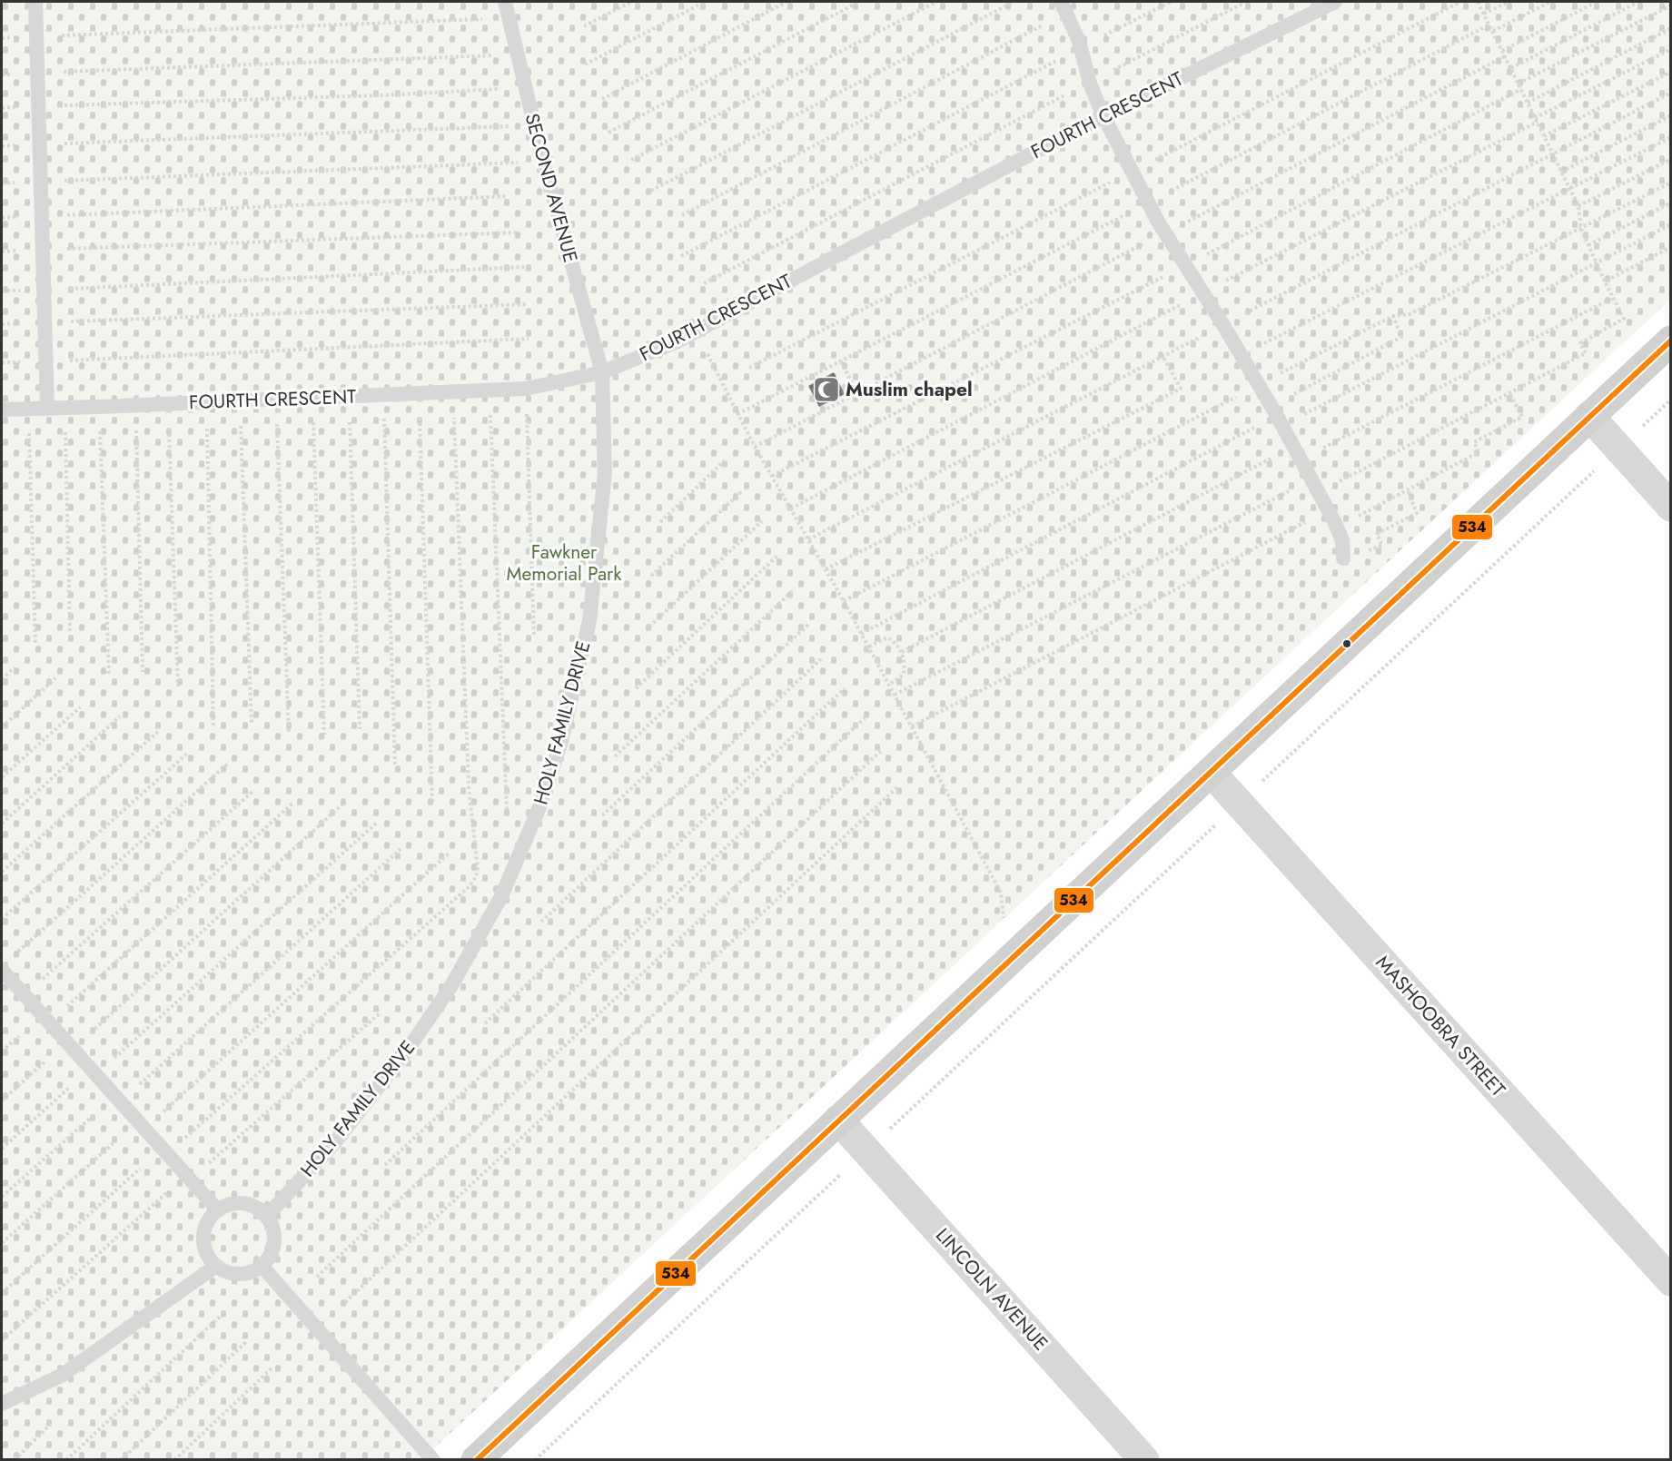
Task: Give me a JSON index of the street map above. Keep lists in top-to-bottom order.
{
  "streets": {
    "street": ["MASHOOBRA STREET", "LINCOLN AVENUE"],
    "lane": ["FOURTH CRESCENT", "SECOND AVENUE", "HOLY FAMILY DRIVE"]
  },
  "crossings": [
    ["FOURTH CRESCENT", "SECOND AVENUE"],
    ["FOURTH CRESCENT", "HOLY FAMILY DRIVE"],
    ["SECOND AVENUE", "HOLY FAMILY DRIVE"]
  ],
  "parks": ["Fawkner Memorial Park"],
  "places": {
    "mosque": ["Muslim chapel"]
  },
  "lines": ["transit line 534"]
}
